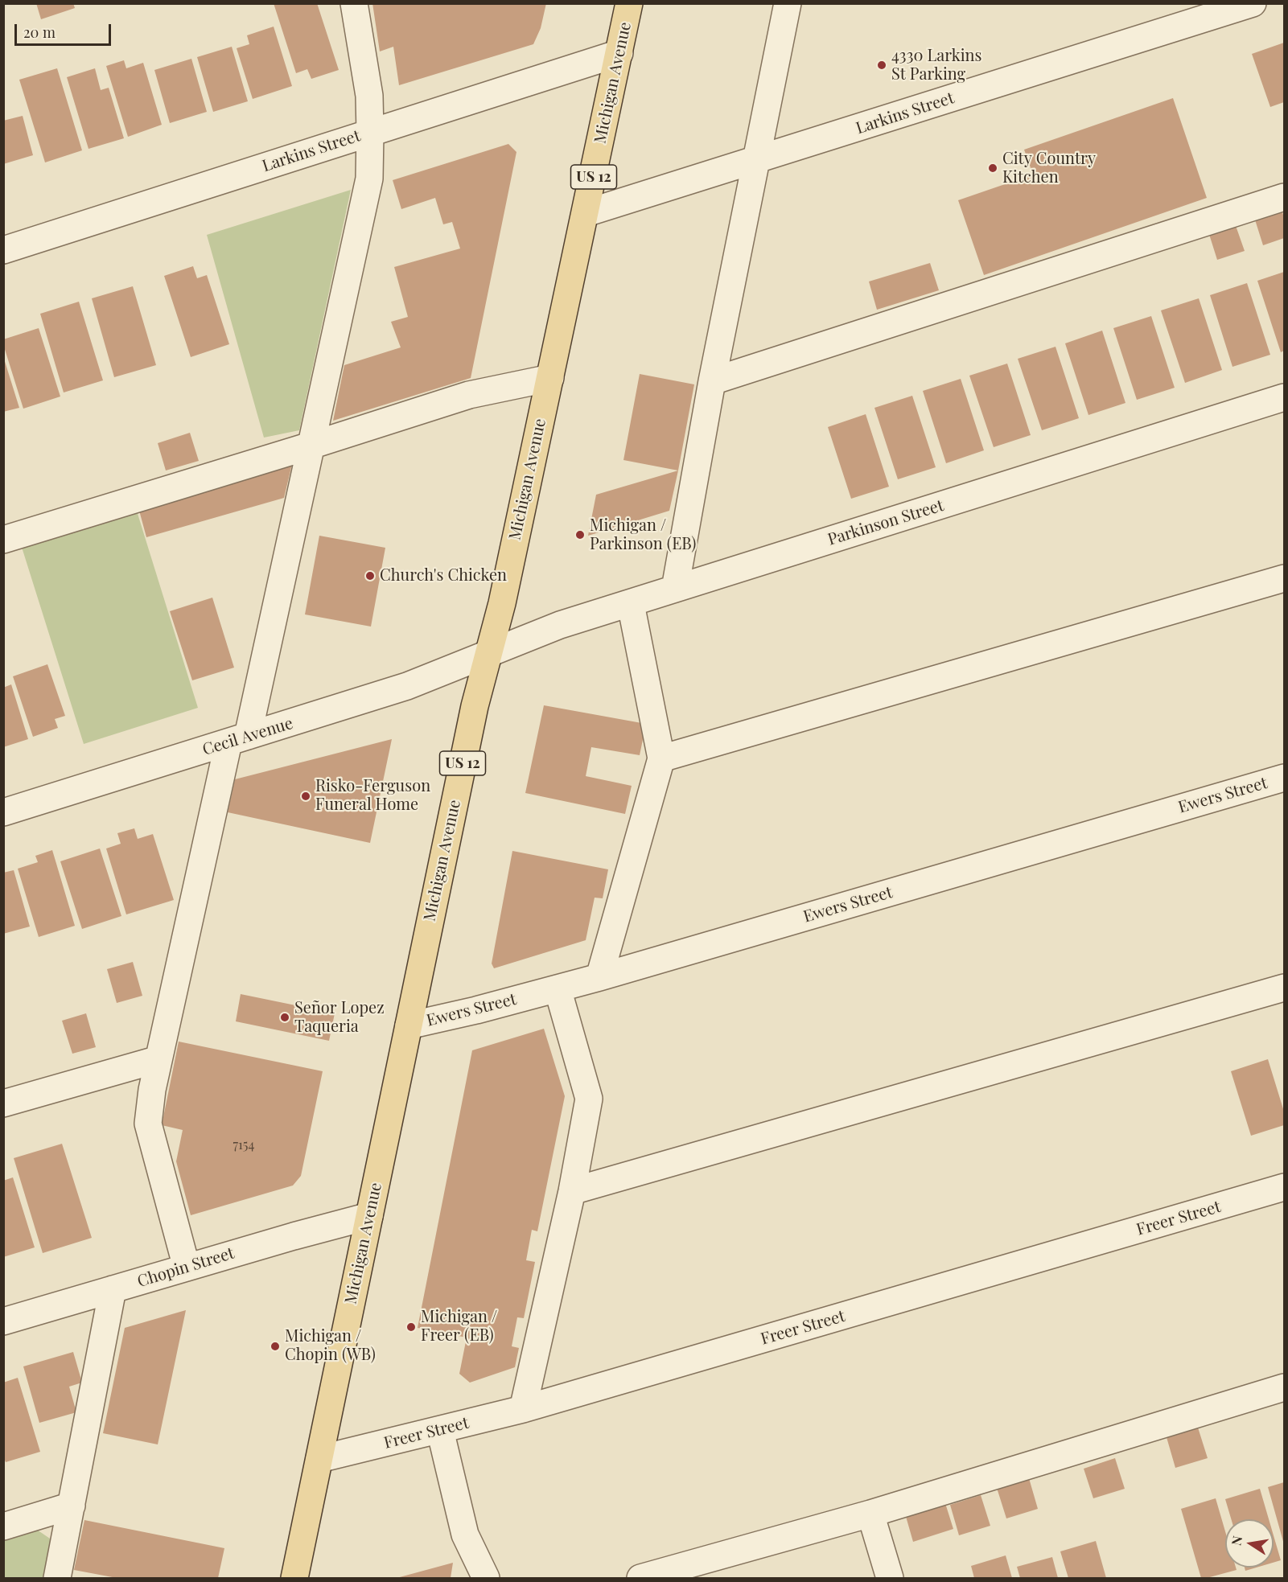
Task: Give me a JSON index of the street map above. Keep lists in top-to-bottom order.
{
  "streets": {
    "main road": ["Michigan Avenue", "US 12"],
    "street": [
      "Larkins Street",
      "Parkinson Street",
      "Cecil Avenue",
      "Ewers Street",
      "Freer Street",
      "Chopin Street"
    ]
  },
  "crossings": [
    ["Michigan Avenue", "Larkins Street"],
    ["Michigan Avenue", "Parkinson Street"],
    ["Michigan Avenue", "Cecil Avenue"],
    ["Michigan Avenue", "Ewers Street"],
    ["Michigan Avenue", "Freer Street"],
    ["Michigan Avenue", "Chopin Street"],
    ["Parkinson Street", "Cecil Avenue"]
  ],
  "places": [
    "4330 Larkins St Parking",
    "City Country Kitchen",
    "Michigan / Parkinson (EB)",
    "Church's Chicken",
    "Risko-Ferguson Funeral Home",
    "Señor Lopez Taqueria",
    "Michigan / Freer (EB)",
    "Michigan / Chopin (WB)"
  ],
  "house_numbers": ["7154"],
  "scale_bar": "20 m",
  "north": "left"
}
